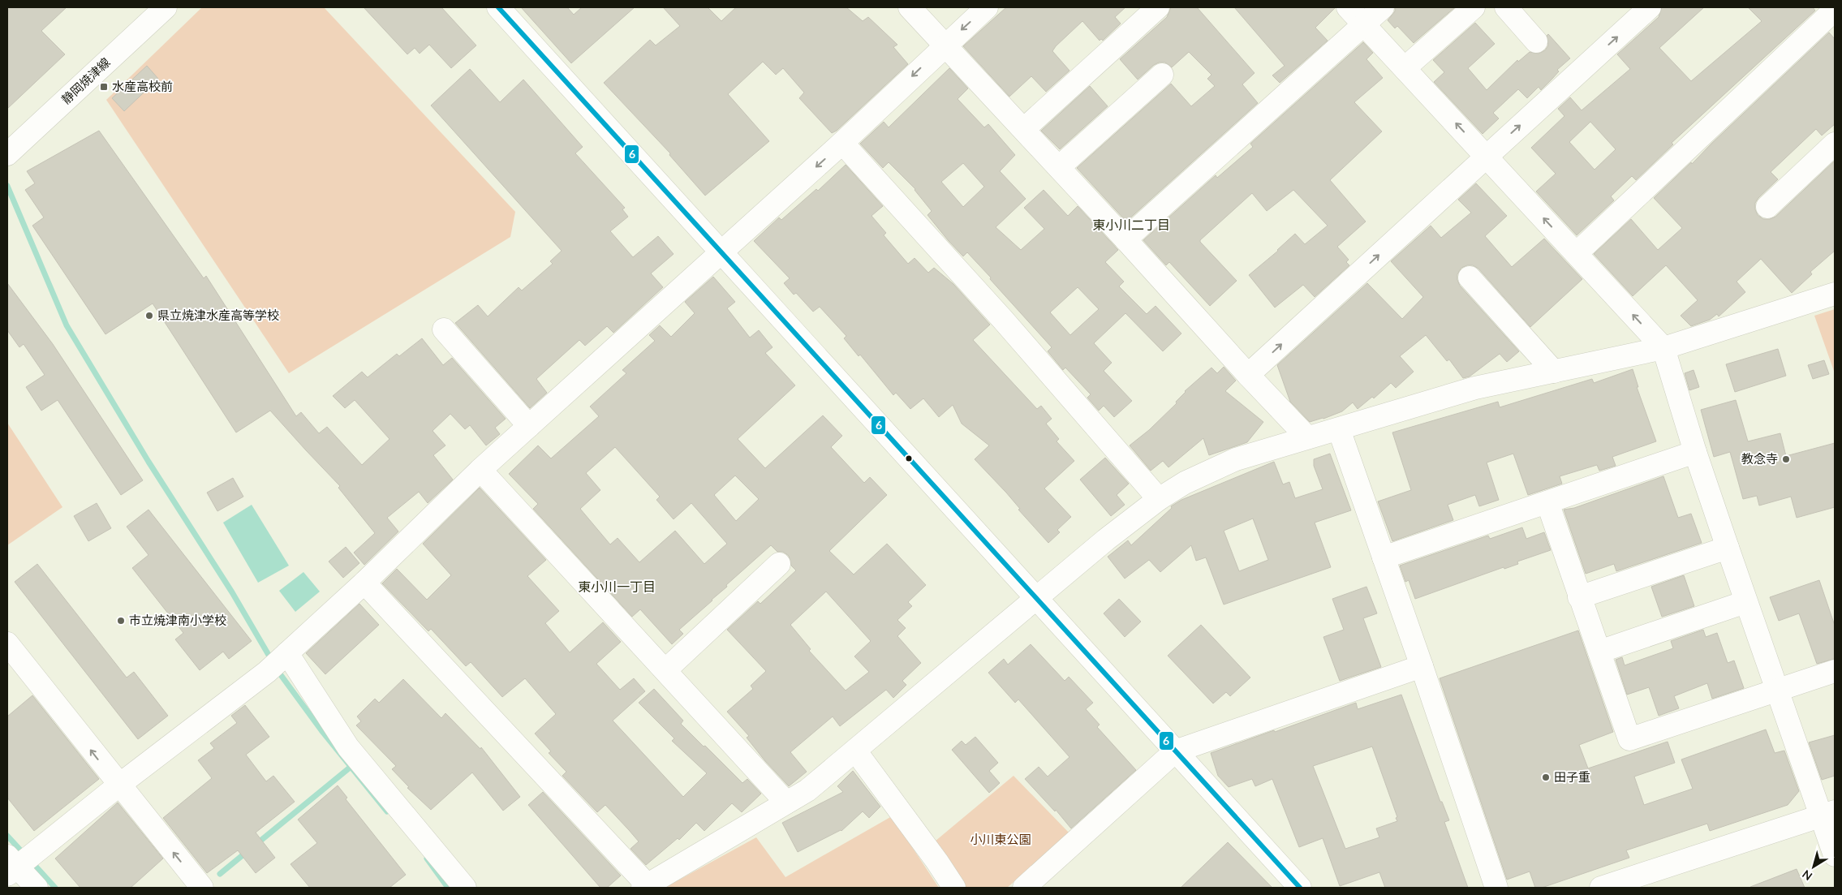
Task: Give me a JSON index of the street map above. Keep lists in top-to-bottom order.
{
  "streets": {
    "street": ["静岡焼津線"]
  },
  "districts": ["東小川二丁目", "東小川一丁目"],
  "parks": ["小川東公園"],
  "places": {
    "transit": ["水産高校前"],
    "other": [
      "県立焼津水産高等学校",
      "教念寺",
      "市立焼津南小学校",
      "田子重"
    ]
  },
  "lines": ["transit line 6"],
  "north": "bottom left"
}
